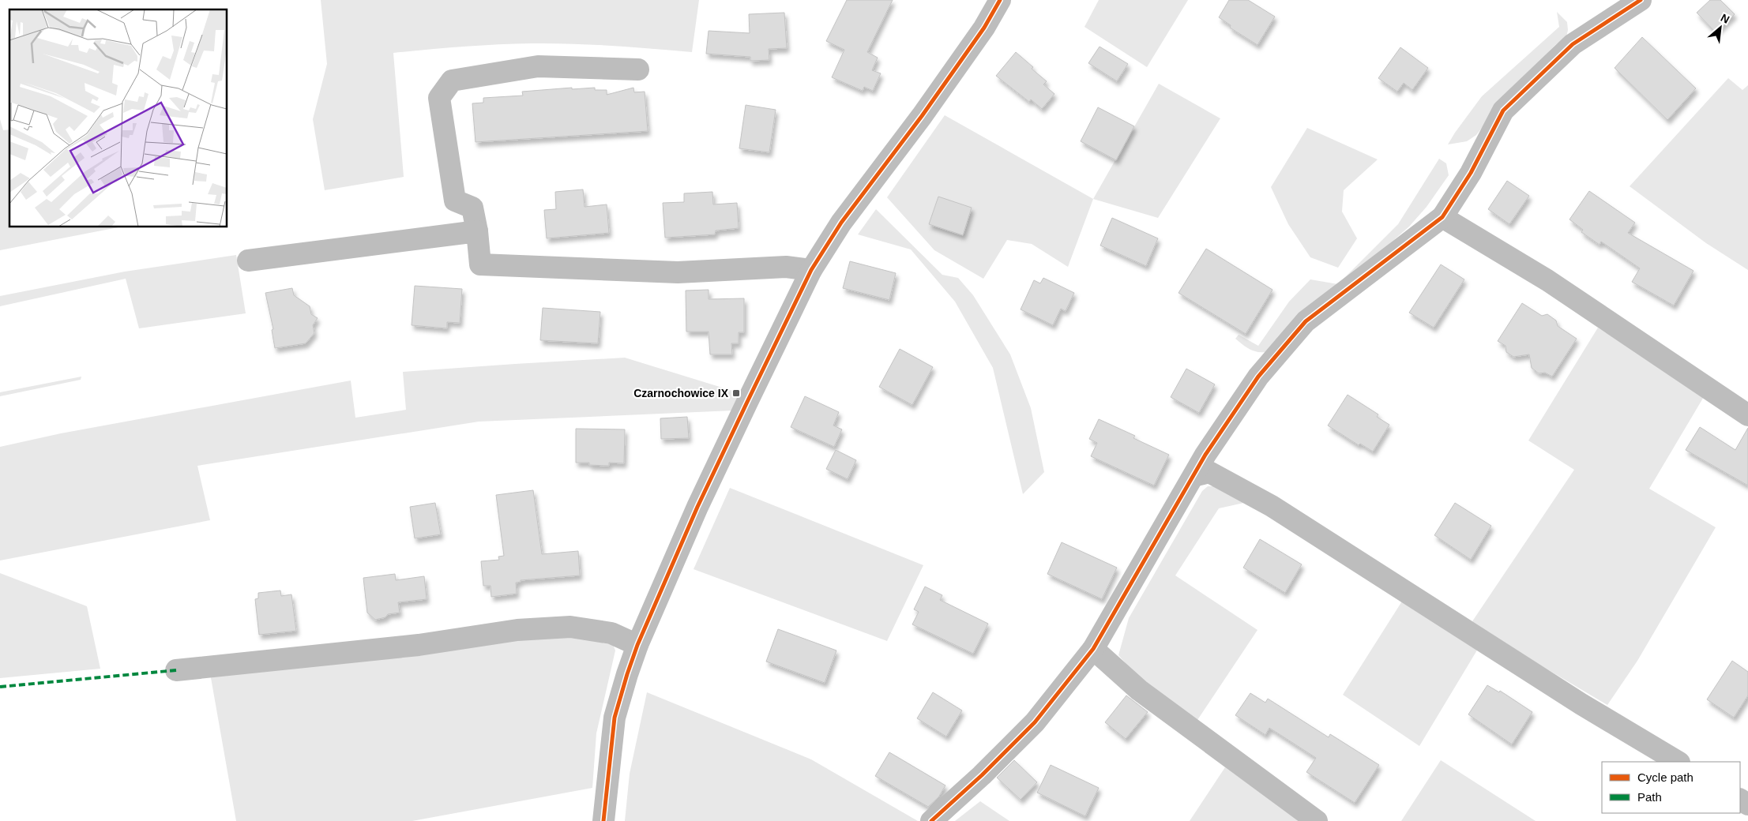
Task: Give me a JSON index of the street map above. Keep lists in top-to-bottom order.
{
  "places": {
    "transit": ["Czarnochowice IX"]
  },
  "legend": ["Cycle path", "Path"],
  "north": "top right"
}
